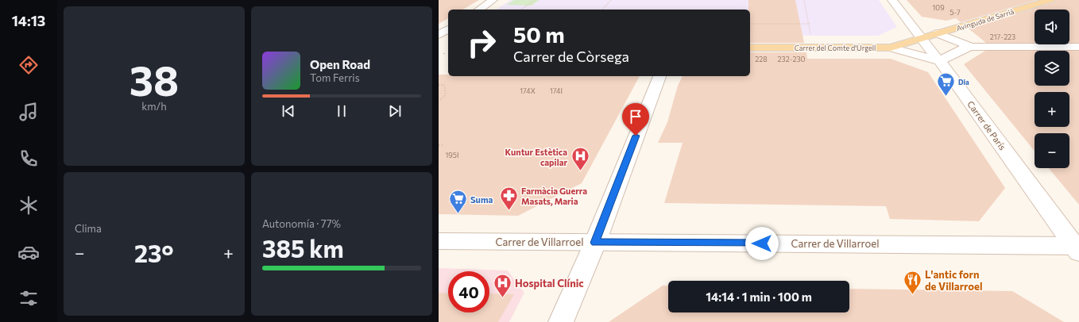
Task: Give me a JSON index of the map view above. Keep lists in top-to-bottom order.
{
  "streets": {
    "main road": [
      "Avinguda de Sarrià",
      "Carrer del Comte d'Urgell",
      "Carrer de París",
      "Carrer de Villarroel"
    ]
  },
  "crossings": [
    ["Avinguda de Sarrià", "Carrer del Comte d'Urgell"],
    ["Avinguda de Sarrià", "Carrer de París"],
    ["Carrer del Comte d'Urgell", "Carrer de París"],
    ["Carrer de París", "Carrer de Villarroel"]
  ],
  "places": {
    "supermarket": ["Dia", "Suma"],
    "hospital": ["Kuntur Estètica capilar", "Hospital Clínic"],
    "pharmacy": ["Farmàcia Guerra Masats, Maria"],
    "restaurant": ["L'antic forn de Villarroel"]
  },
  "house_numbers": [
    "109",
    "5-7",
    "217-223",
    "228",
    "232-230",
    "174X",
    "174I",
    "195I"
  ],
  "page": {
    "tabs": "14:13",
    "tile": [
      ["38", "km/h"],
      "Clima",
      ["Autonomía · 77%", "385 km"]
    ],
    "map_buttons": ["+", "−"],
    "turn": ["50 m", "Carrer de Còrsega"],
    "song": ["Open Road", "Tom Ferris"],
    "heat": ["−", "23°", "+"],
    "limit": "40",
    "trip": "14:14 · 1 min · 100 m"
  }
}
